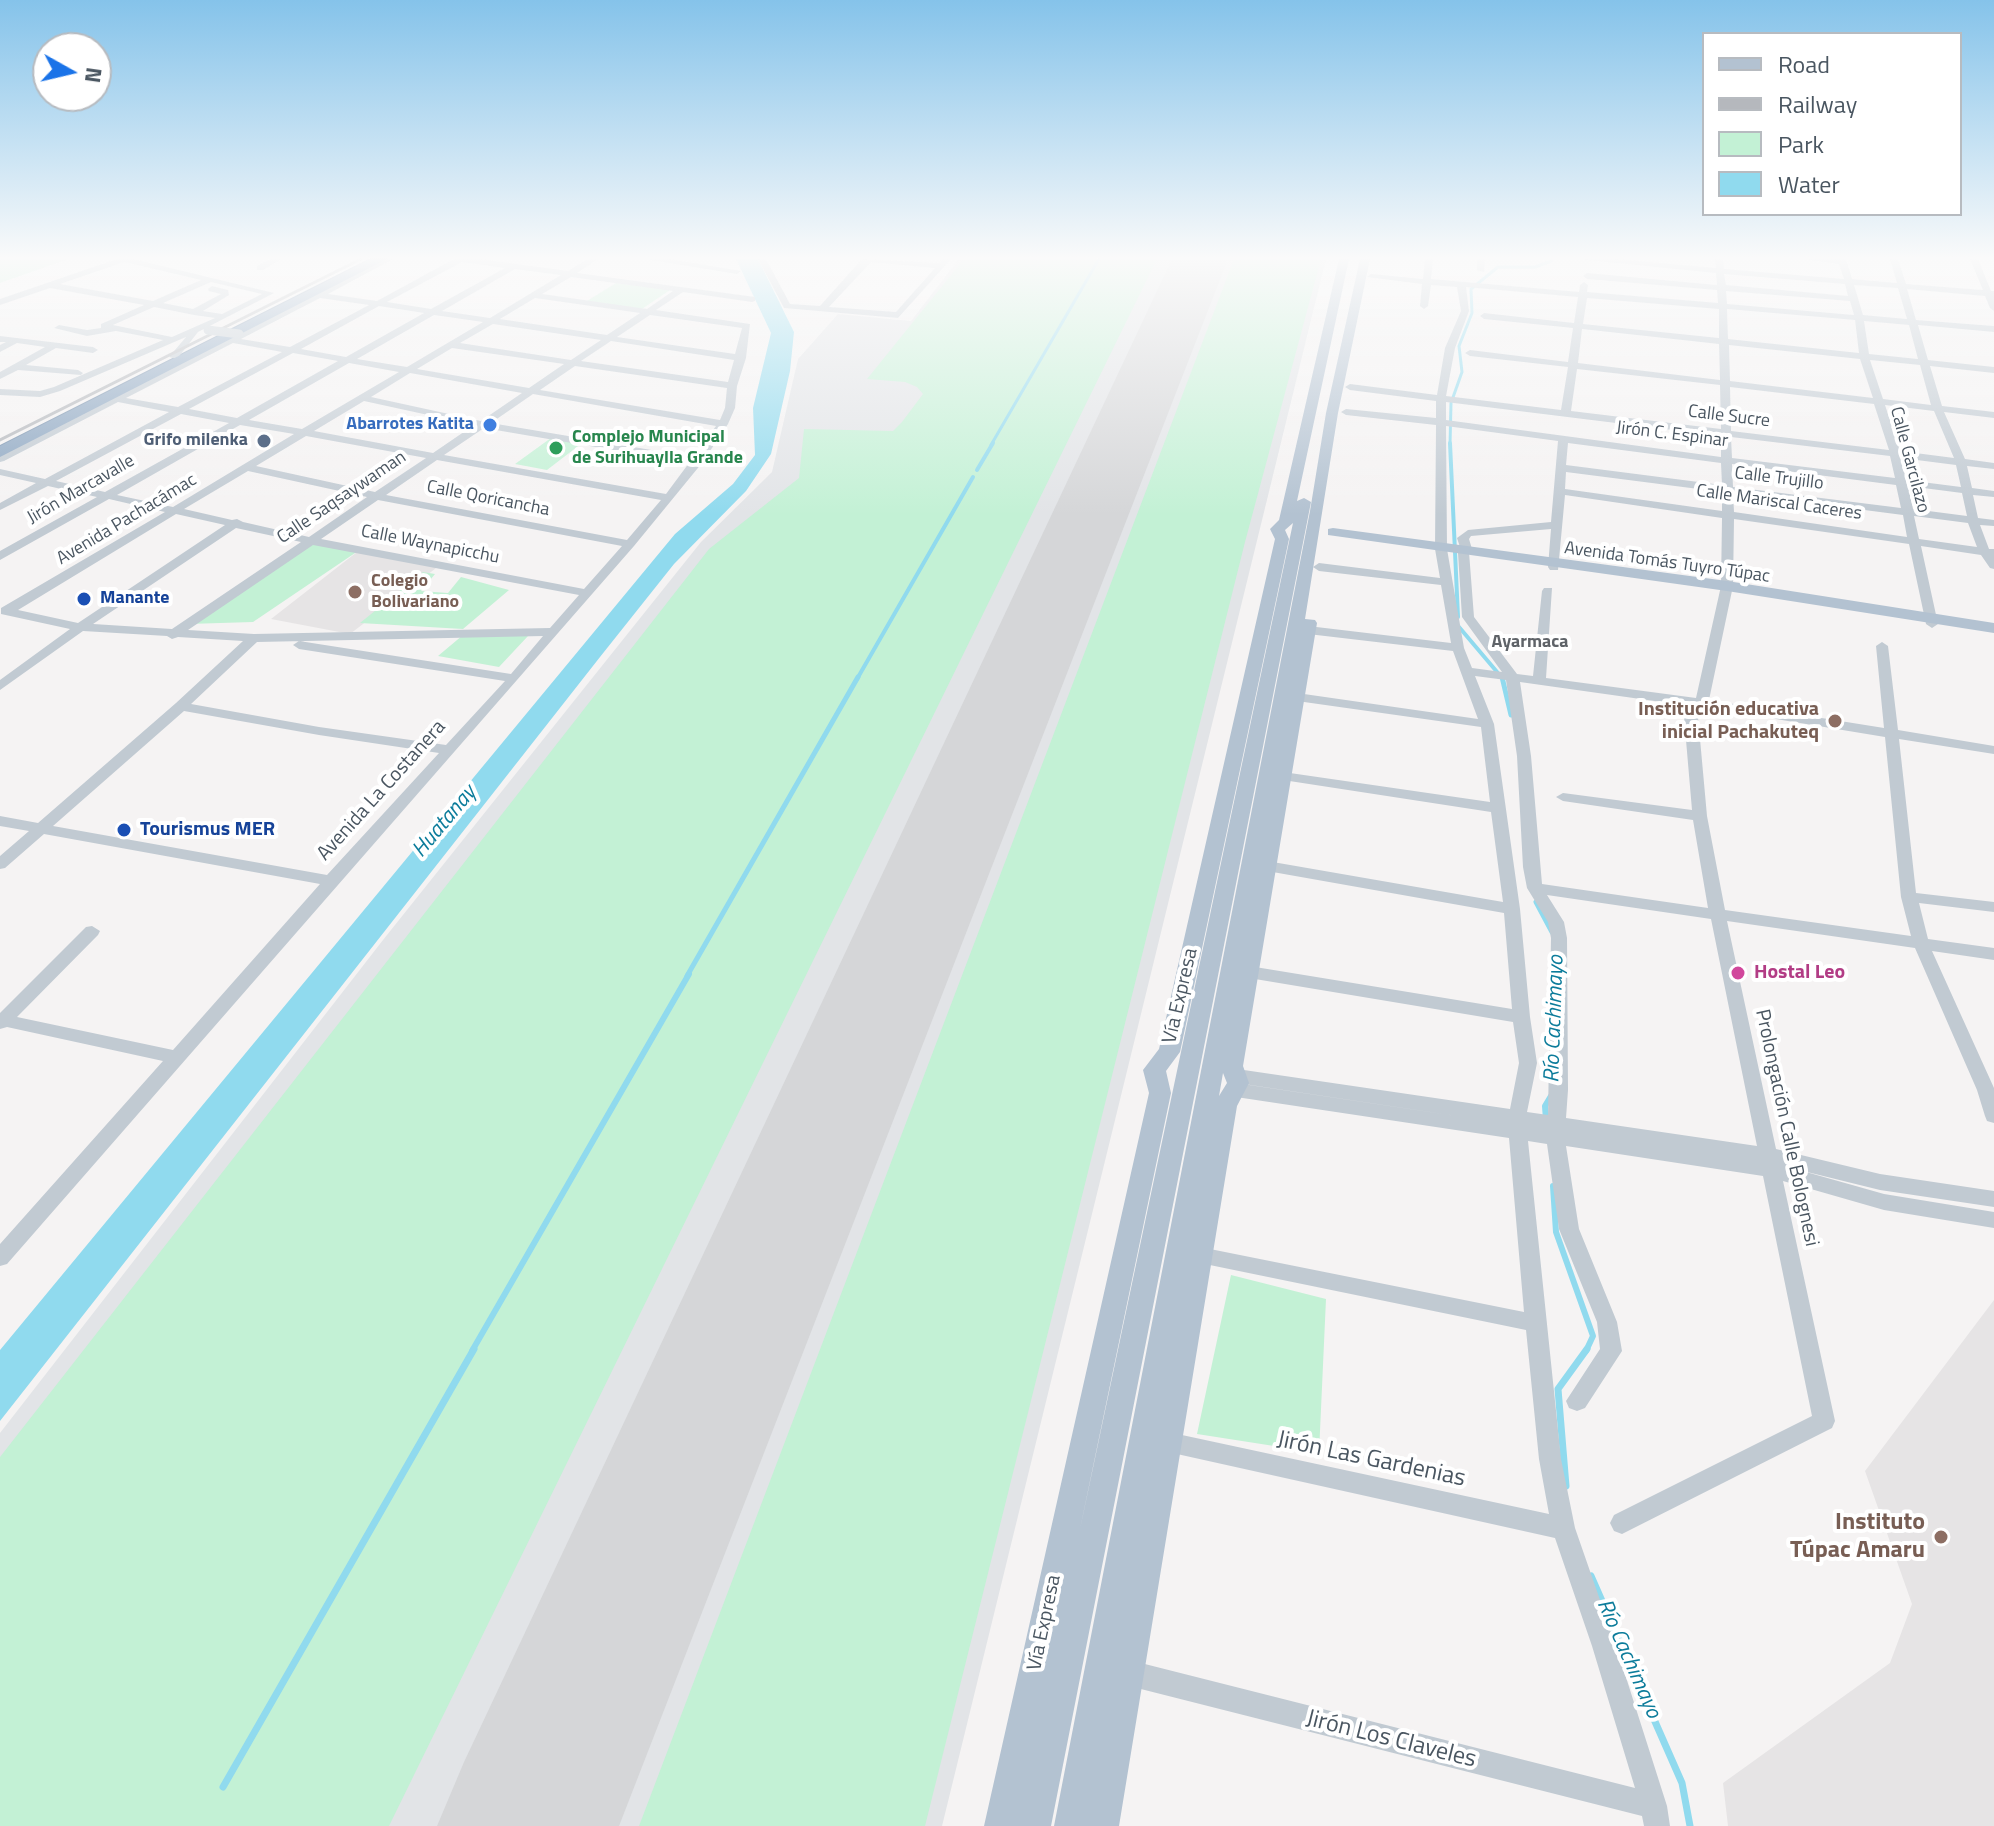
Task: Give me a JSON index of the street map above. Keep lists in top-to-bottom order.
{
  "streets": {
    "main road": ["Avenida Tomás Tuyro Túpac", "Vía Expresa"],
    "street": [
      "Calle Sucre",
      "Jirón C. Espinar",
      "Calle Garcilazo",
      "Calle Trujillo",
      "Jirón Marcavalle",
      "Calle Saqsaywaman",
      "Calle Qoricancha",
      "Calle Mariscal Caceres",
      "Avenida Pachacámac",
      "Calle Waynapicchu",
      "Avenida La Costanera",
      "Prolongación Calle Bolognesi",
      "Jirón Las Gardenias",
      "Jirón Los Claveles"
    ]
  },
  "crossings": [
    ["Calle Sucre", "Calle Garcilazo"],
    ["Calle Sucre", "Vía Expresa"],
    ["Calle Sucre", "Prolongación Calle Bolognesi"],
    ["Jirón C. Espinar", "Calle Garcilazo"],
    ["Jirón C. Espinar", "Vía Expresa"],
    ["Jirón C. Espinar", "Prolongación Calle Bolognesi"],
    ["Calle Garcilazo", "Calle Trujillo"],
    ["Calle Garcilazo", "Calle Mariscal Caceres"],
    ["Calle Garcilazo", "Avenida Tomás Tuyro Túpac"],
    ["Calle Trujillo", "Prolongación Calle Bolognesi"],
    ["Jirón Marcavalle", "Calle Waynapicchu"],
    ["Calle Saqsaywaman", "Calle Qoricancha"],
    ["Calle Saqsaywaman", "Calle Waynapicchu"],
    ["Calle Qoricancha", "Avenida Pachacámac"],
    ["Calle Qoricancha", "Avenida La Costanera"],
    ["Calle Mariscal Caceres", "Prolongación Calle Bolognesi"],
    ["Avenida Pachacámac", "Calle Waynapicchu"],
    ["Calle Waynapicchu", "Avenida La Costanera"],
    ["Avenida Tomás Tuyro Túpac", "Vía Expresa"],
    ["Avenida Tomás Tuyro Túpac", "Prolongación Calle Bolognesi"],
    ["Vía Expresa", "Jirón Las Gardenias"],
    ["Vía Expresa", "Jirón Los Claveles"]
  ],
  "districts": ["Ayarmaca"],
  "water": ["Huatanay", "Río Cachimayo"],
  "places": [
    "Abarrotes Katita",
    "Grifo milenka",
    "Complejo Municipal de Surihuaylla Grande",
    "Colegio Bolivariano",
    "Manante",
    "Institución educativa inicial Pachakuteq",
    "Tourismus MER",
    "Hostal Leo",
    "Instituto Túpac Amaru"
  ],
  "legend": [
    "Road",
    "Railway",
    "Park",
    "Water"
  ],
  "north": "right"
}
